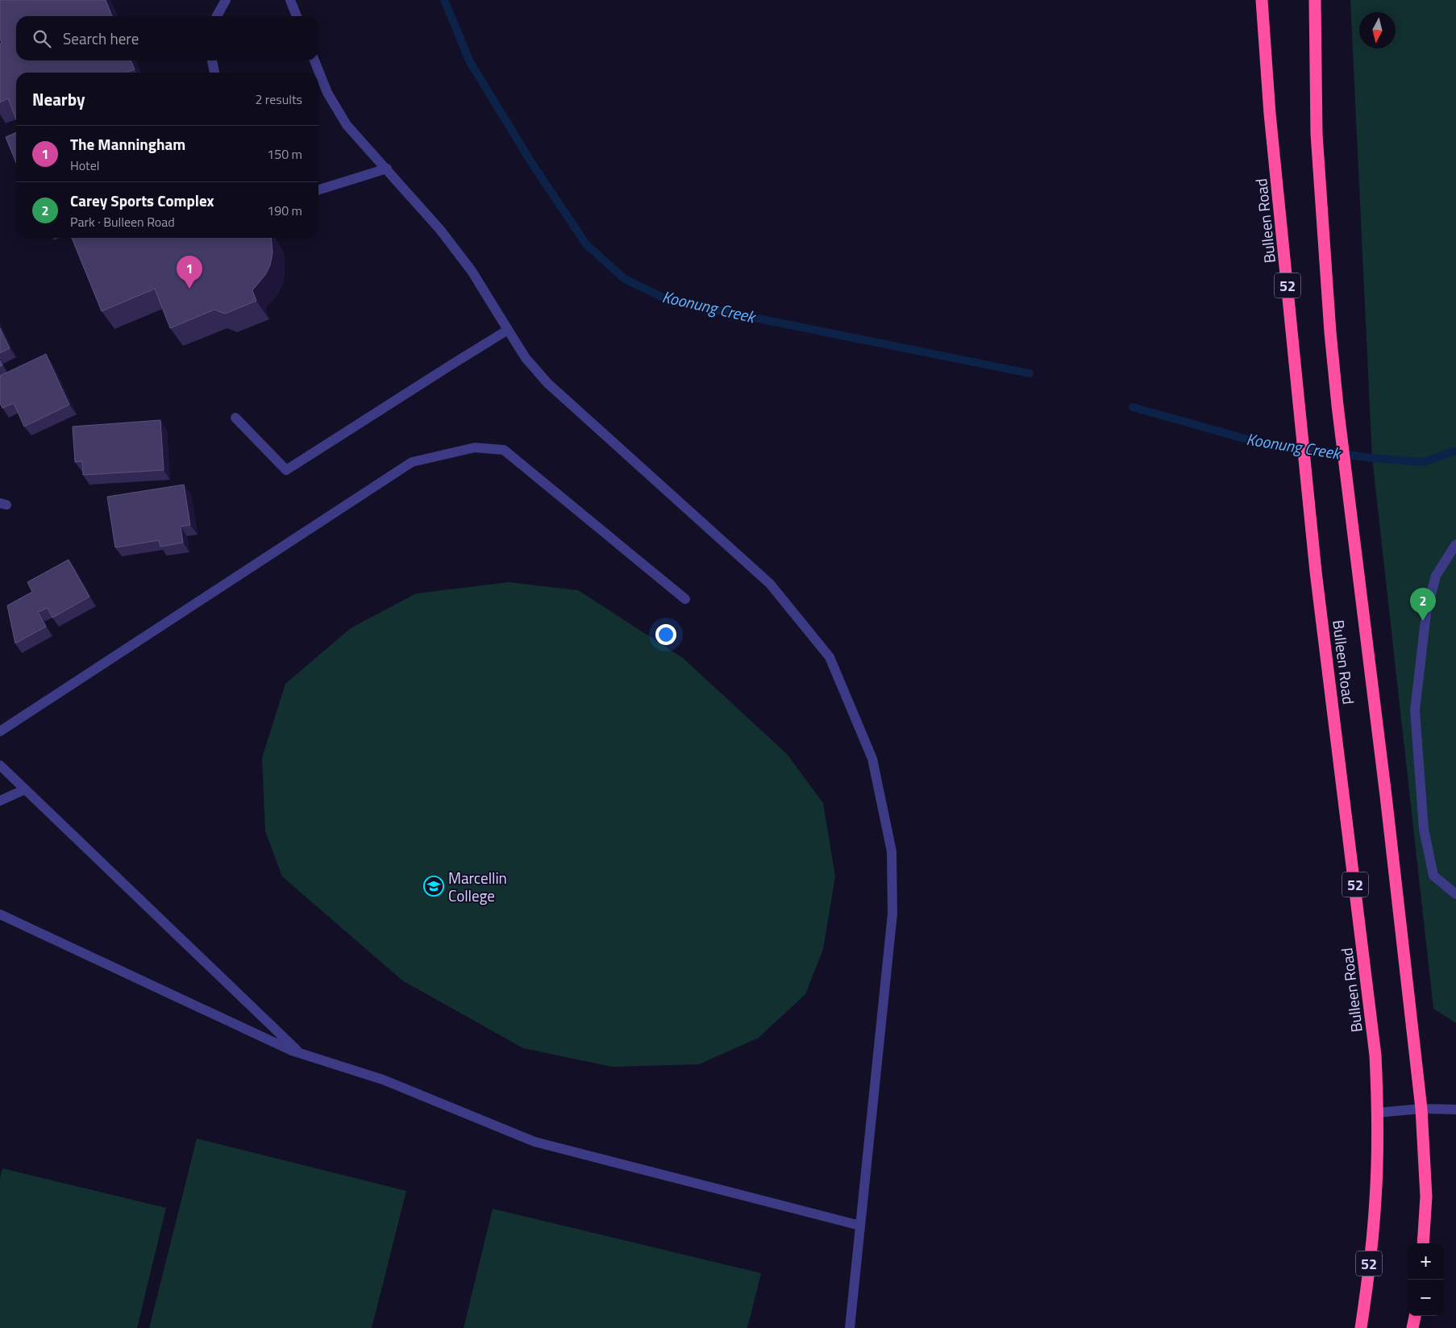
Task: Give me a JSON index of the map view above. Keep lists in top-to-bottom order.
{
  "streets": {
    "highway": ["Bulleen Road", "52"]
  },
  "water": ["Koonung Creek"],
  "places": {
    "school or university": ["Marcellin College"]
  },
  "north": "bottom",
  "page": {
    "search": "Search here",
    "heading": ["Nearby", "2 results"],
    "list": [
      {
        "mark": "1",
        "name": "The Manningham",
        "note": "Hotel",
        "value": "150 m"
      },
      {
        "mark": "2",
        "name": "Carey Sports Complex",
        "note": "Park · Bulleen Road",
        "value": "190 m"
      }
    ],
    "pins": ["1", "2"],
    "map_buttons": ["+", "−"]
  }
}
